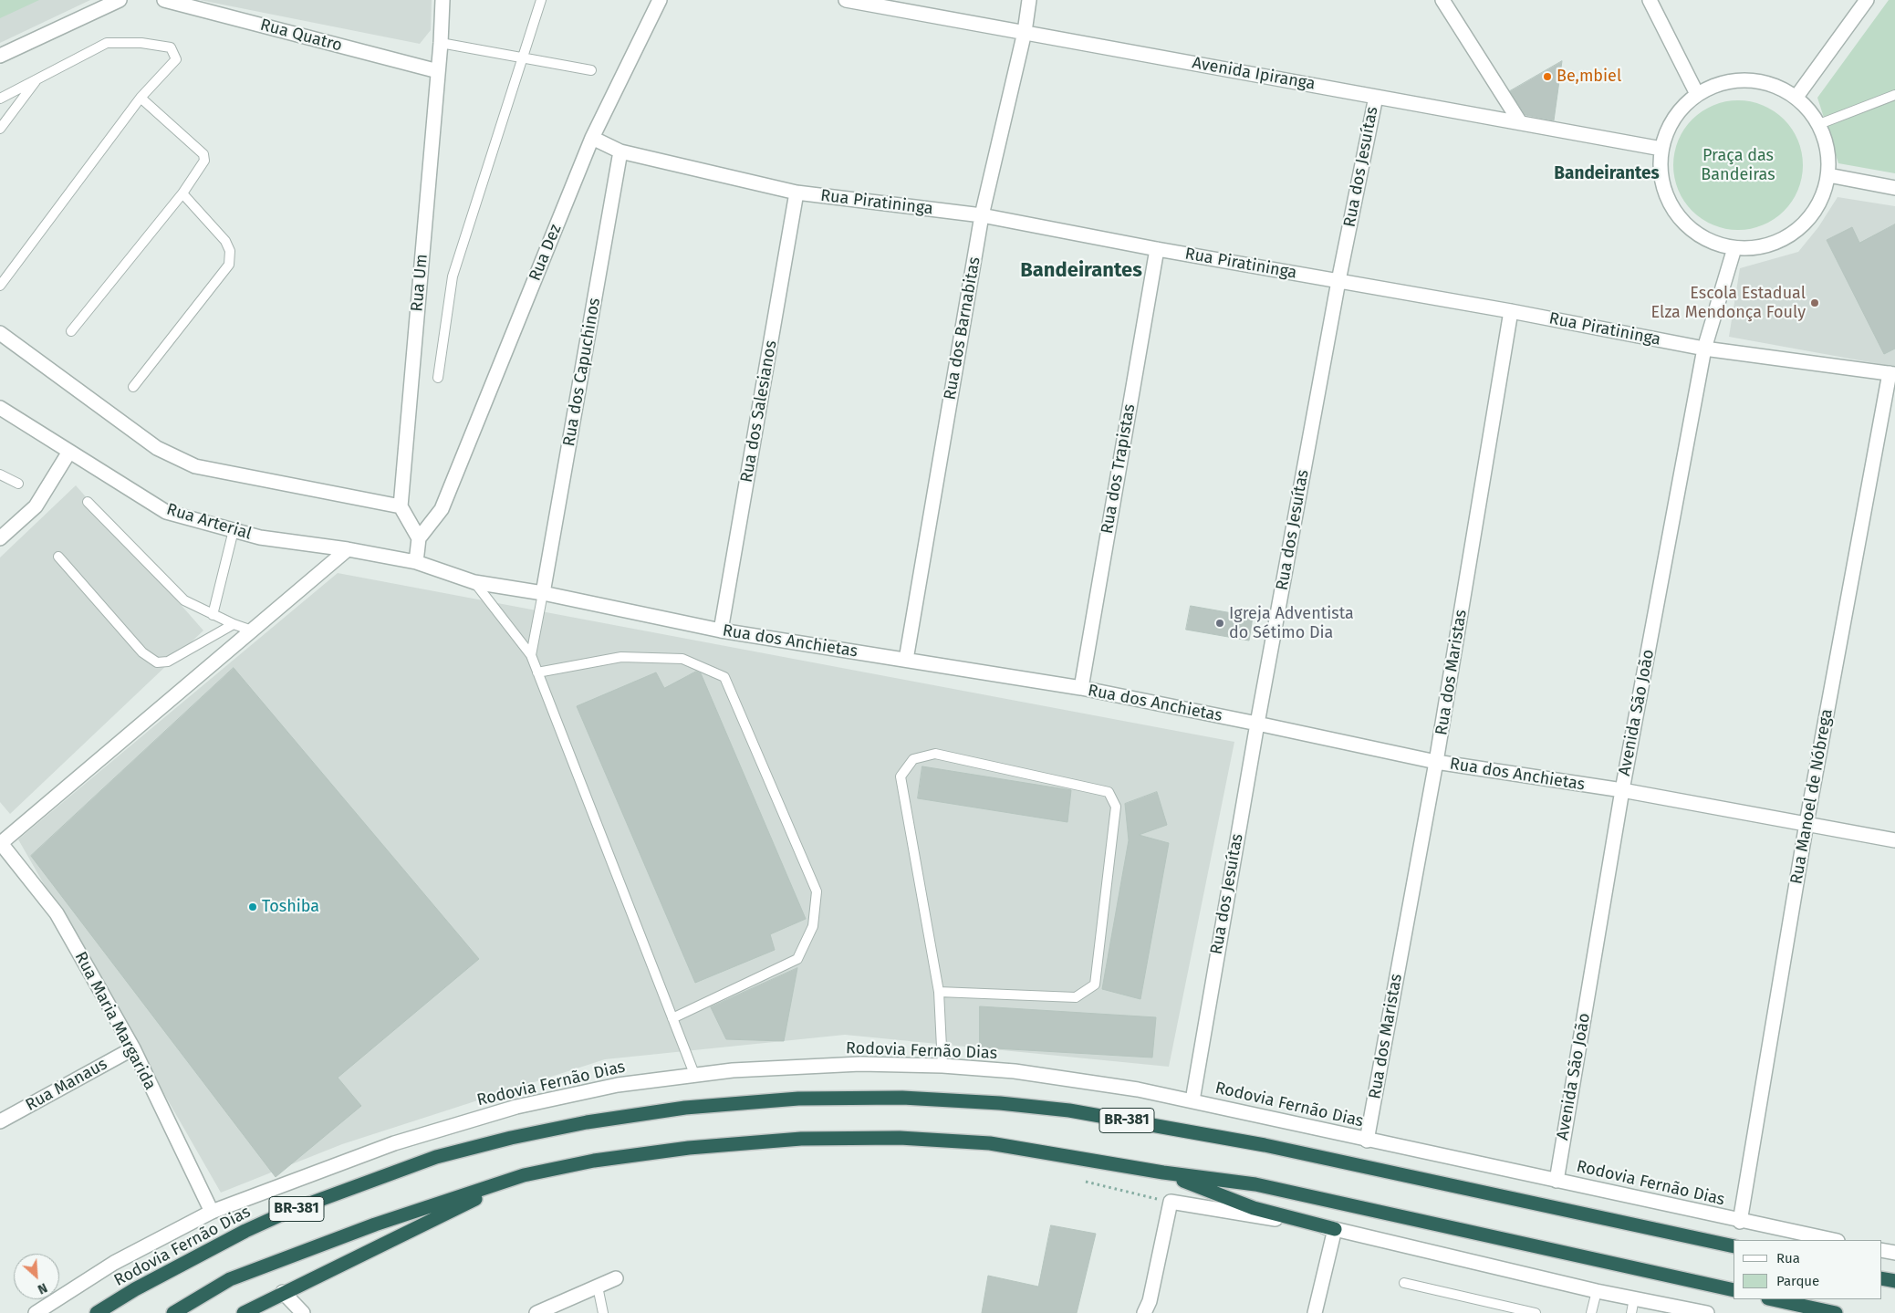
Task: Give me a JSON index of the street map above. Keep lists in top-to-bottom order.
{
  "streets": {
    "highway": ["Rodovia Fernão Dias", "BR-381"],
    "street": [
      "Rua Quatro",
      "Avenida Ipiranga",
      "Rua dos Jesuítas",
      "Rua Piratininga",
      "Rua Dez",
      "Rua Um",
      "Rua dos Barnabitas",
      "Rua dos Capuchinos",
      "Rua dos Salesianos",
      "Rua dos Trapistas",
      "Rua Arterial",
      "Rua dos Anchietas",
      "Rua dos Maristas",
      "Avenida São João",
      "Rua Manoel de Nóbrega",
      "Rua Maria Margarida",
      "Rua Manaus"
    ]
  },
  "crossings": [
    ["Rua Quatro", "Rua Um"],
    ["Avenida Ipiranga", "Rua dos Jesuítas"],
    ["Avenida Ipiranga", "Rua dos Barnabitas"],
    ["Rua dos Jesuítas", "Rua Piratininga"],
    ["Rua dos Jesuítas", "Rua dos Anchietas"],
    ["Rua dos Jesuítas", "Rodovia Fernão Dias"],
    ["Rua Piratininga", "Rua Dez"],
    ["Rua Piratininga", "Rua dos Barnabitas"],
    ["Rua Piratininga", "Rua dos Capuchinos"],
    ["Rua Piratininga", "Rua dos Salesianos"],
    ["Rua Piratininga", "Rua dos Trapistas"],
    ["Rua Piratininga", "Rua dos Maristas"],
    ["Rua Piratininga", "Avenida São João"],
    ["Rua Piratininga", "Rua Manoel de Nóbrega"],
    ["Rua dos Barnabitas", "Rua dos Anchietas"],
    ["Rua dos Capuchinos", "Rua dos Anchietas"],
    ["Rua dos Salesianos", "Rua dos Anchietas"],
    ["Rua dos Trapistas", "Rua dos Anchietas"],
    ["Rua Arterial", "Rua dos Anchietas"],
    ["Rua dos Anchietas", "Rua dos Maristas"],
    ["Rua dos Anchietas", "Avenida São João"],
    ["Rua dos Anchietas", "Rua Manoel de Nóbrega"],
    ["Rua dos Maristas", "Rodovia Fernão Dias"],
    ["Avenida São João", "Rodovia Fernão Dias"],
    ["Rua Manoel de Nóbrega", "Rodovia Fernão Dias"],
    ["Rua Maria Margarida", "Rodovia Fernão Dias"],
    ["Rua Maria Margarida", "Rua Manaus"]
  ],
  "districts": ["Bandeirantes", "Bandeirantes"],
  "parks": ["Praça das Bandeiras"],
  "places": [
    "Be,mbiel",
    "Escola Estadual Elza Mendonça Fouly",
    "Igreja Adventista do Sétimo Dia",
    "Toshiba"
  ],
  "legend": ["Rua", "Parque"],
  "north": "bottom right"
}
